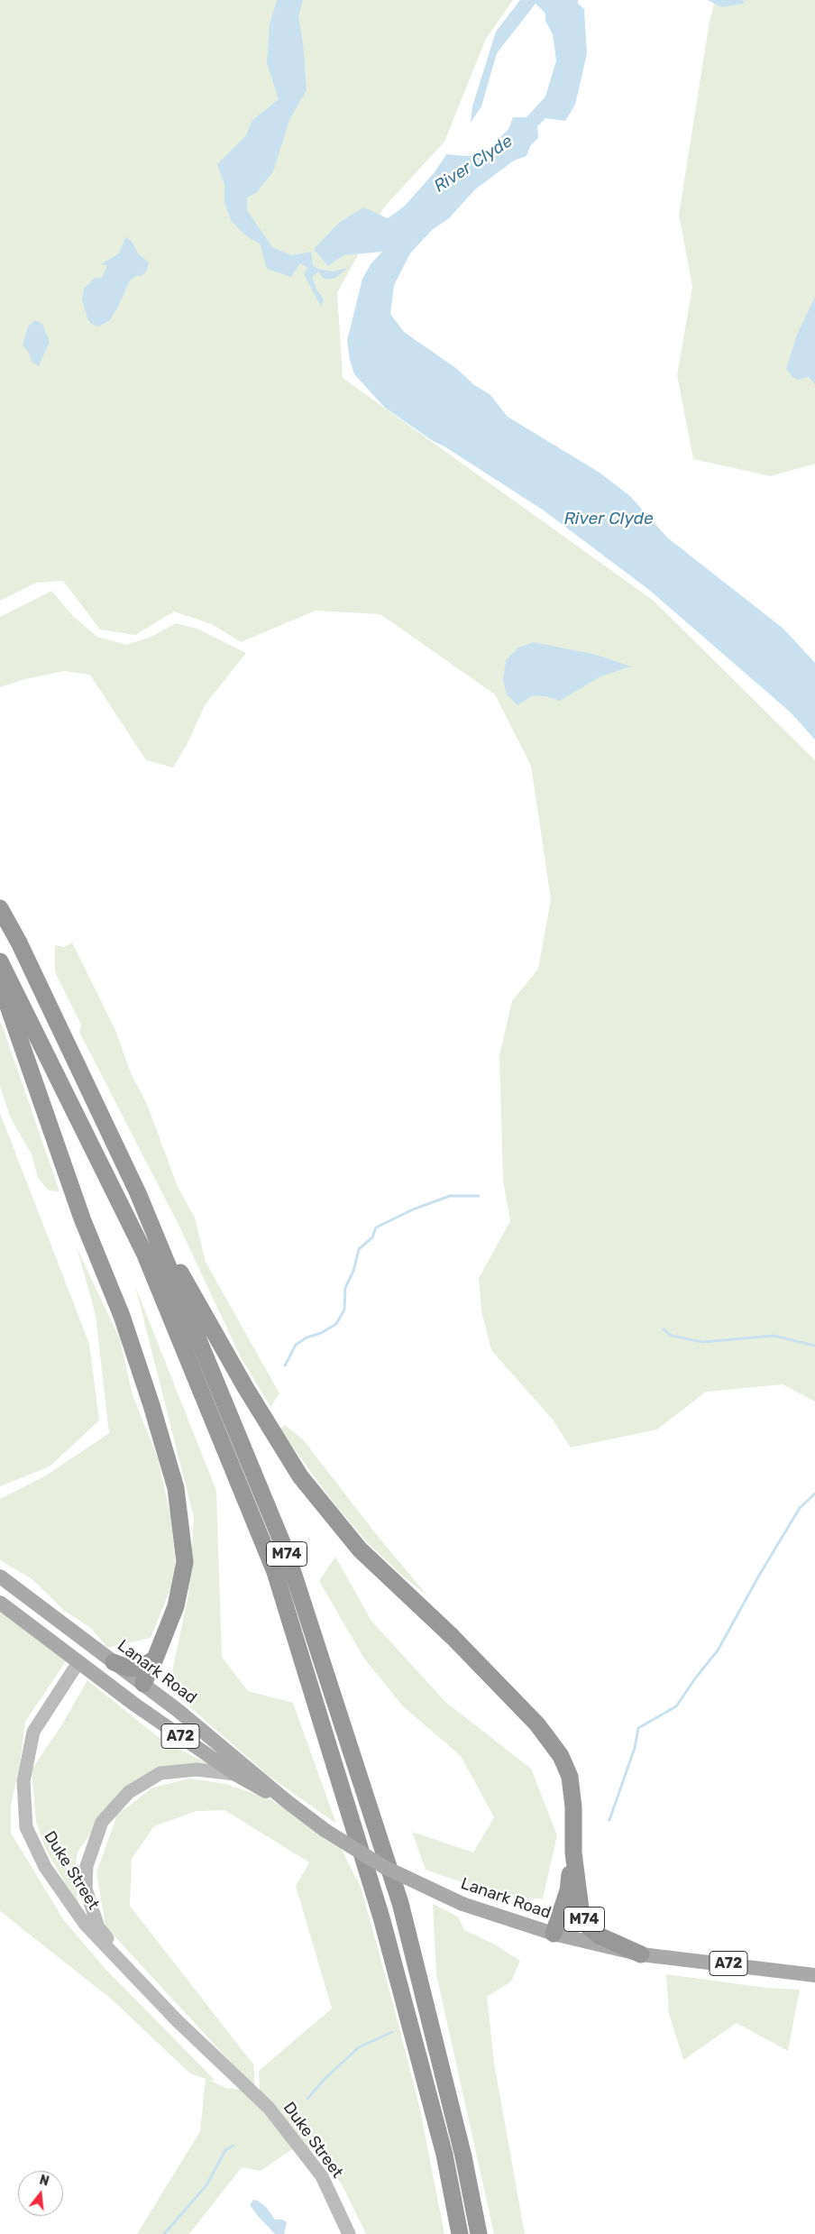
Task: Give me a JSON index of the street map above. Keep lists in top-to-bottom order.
{
  "streets": {
    "highway": ["M74"],
    "main road": ["Lanark Road", "A72"],
    "street": ["Duke Street"]
  },
  "crossings": [
    ["M74", "Lanark Road"],
    ["Lanark Road", "A72"],
    ["Lanark Road", "Duke Street"]
  ],
  "water": ["River Clyde"],
  "north": "top"
}
